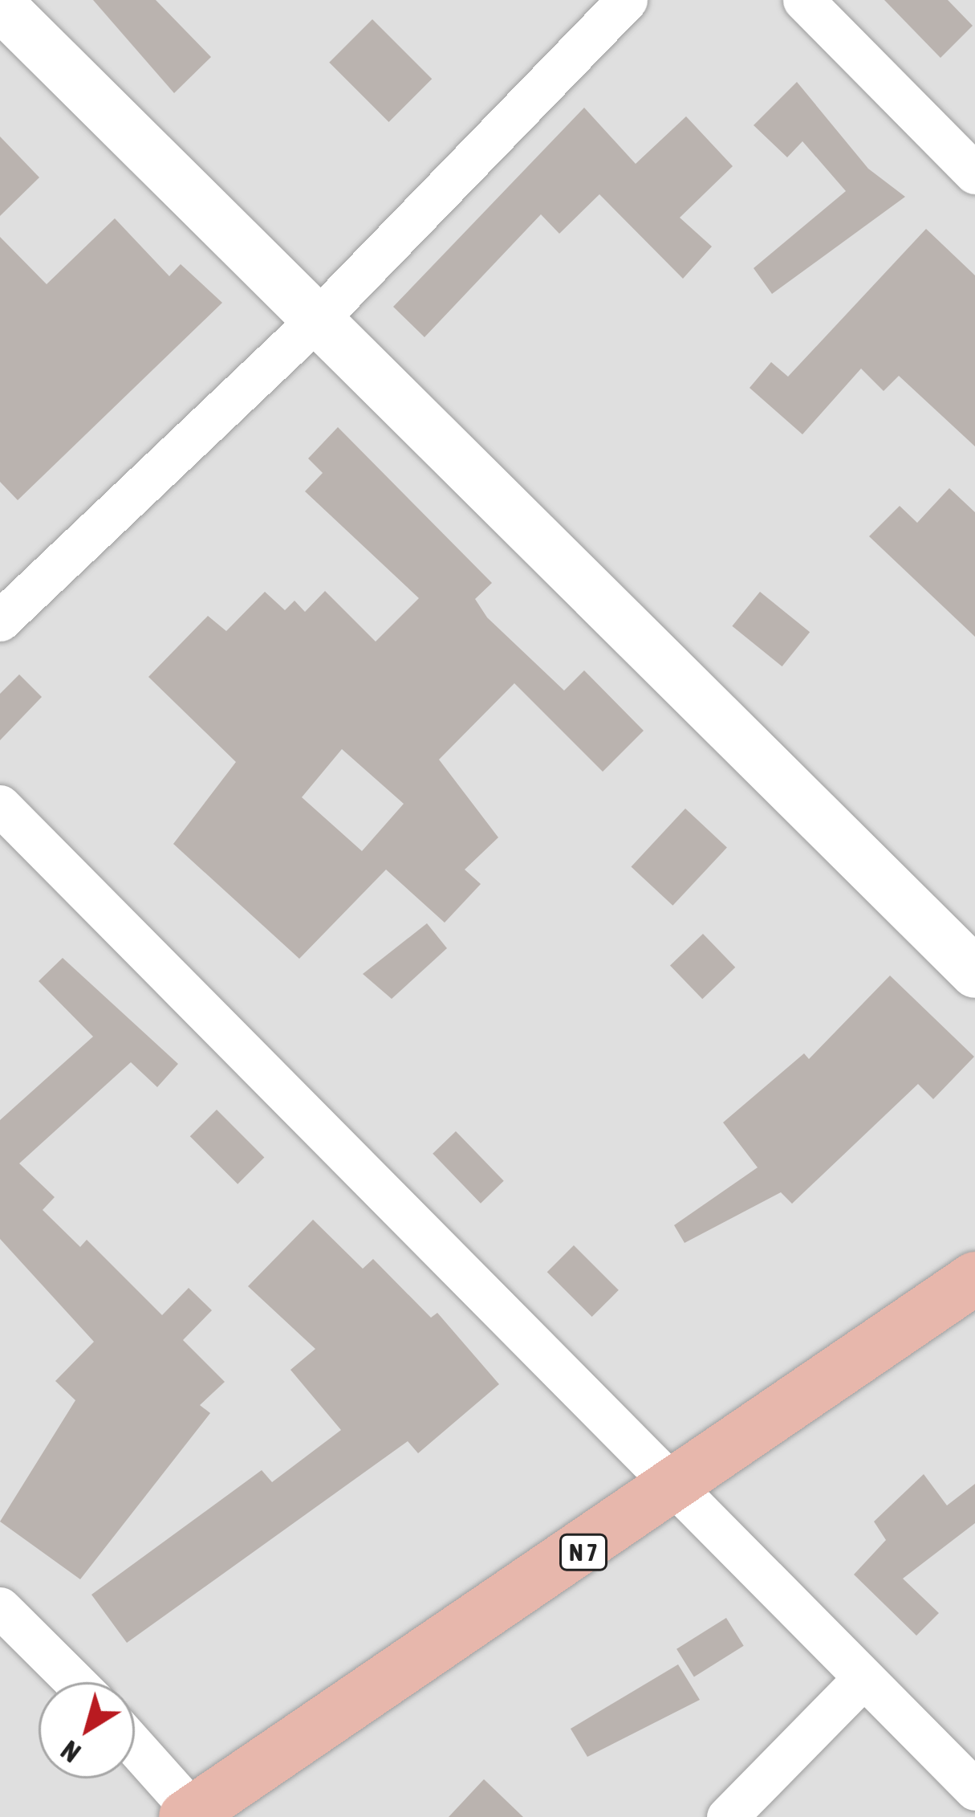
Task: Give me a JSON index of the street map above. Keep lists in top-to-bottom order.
{
  "streets": {
    "highway": ["N 7"]
  },
  "north": "bottom left"
}
